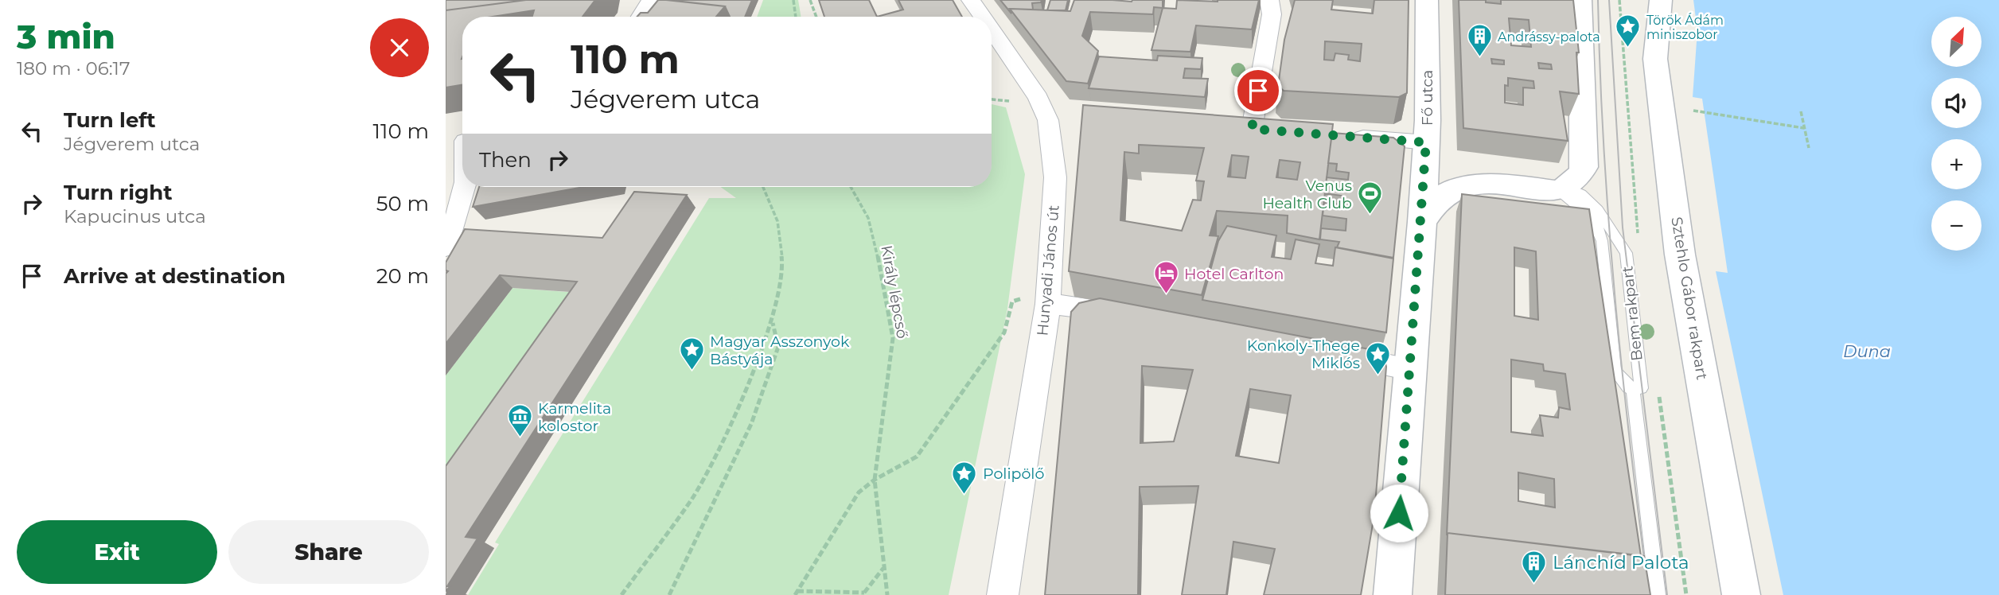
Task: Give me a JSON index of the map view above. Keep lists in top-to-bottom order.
{
  "streets": {
    "street": ["Fő utca", "Hunyadi János út", "Sztehlo Gábor rakpart"],
    "lane": ["Bem rakpart"],
    "path": ["Király lépcső"]
  },
  "water": ["Duna"],
  "places": {
    "place": [
      "Török Ádám miniszobor",
      "Magyar Asszonyok Bástyája",
      "Konkoly-Thege Miklós",
      "Polipölő"
    ],
    "building": ["Andrássy-palota", "Lánchíd Palota"],
    "sports": ["Venus Health Club"],
    "hotel": ["Hotel Carlton"],
    "museum": ["Karmelita kolostor"]
  },
  "north": "top right",
  "page": {
    "heading": ["3 min", "180 m · 06:17"],
    "map_buttons": ["+", "−"],
    "turn": ["110 m", "Jégverem utca"],
    "list": [
      {
        "name": "Turn left",
        "note": "Jégverem utca",
        "value": "110 m"
      },
      {
        "name": "Turn right",
        "note": "Kapucinus utca",
        "value": "50 m"
      },
      {
        "name": "Arrive at destination",
        "value": "20 m"
      }
    ],
    "then": "Then",
    "buttons": ["Exit", "Share"]
  }
}
